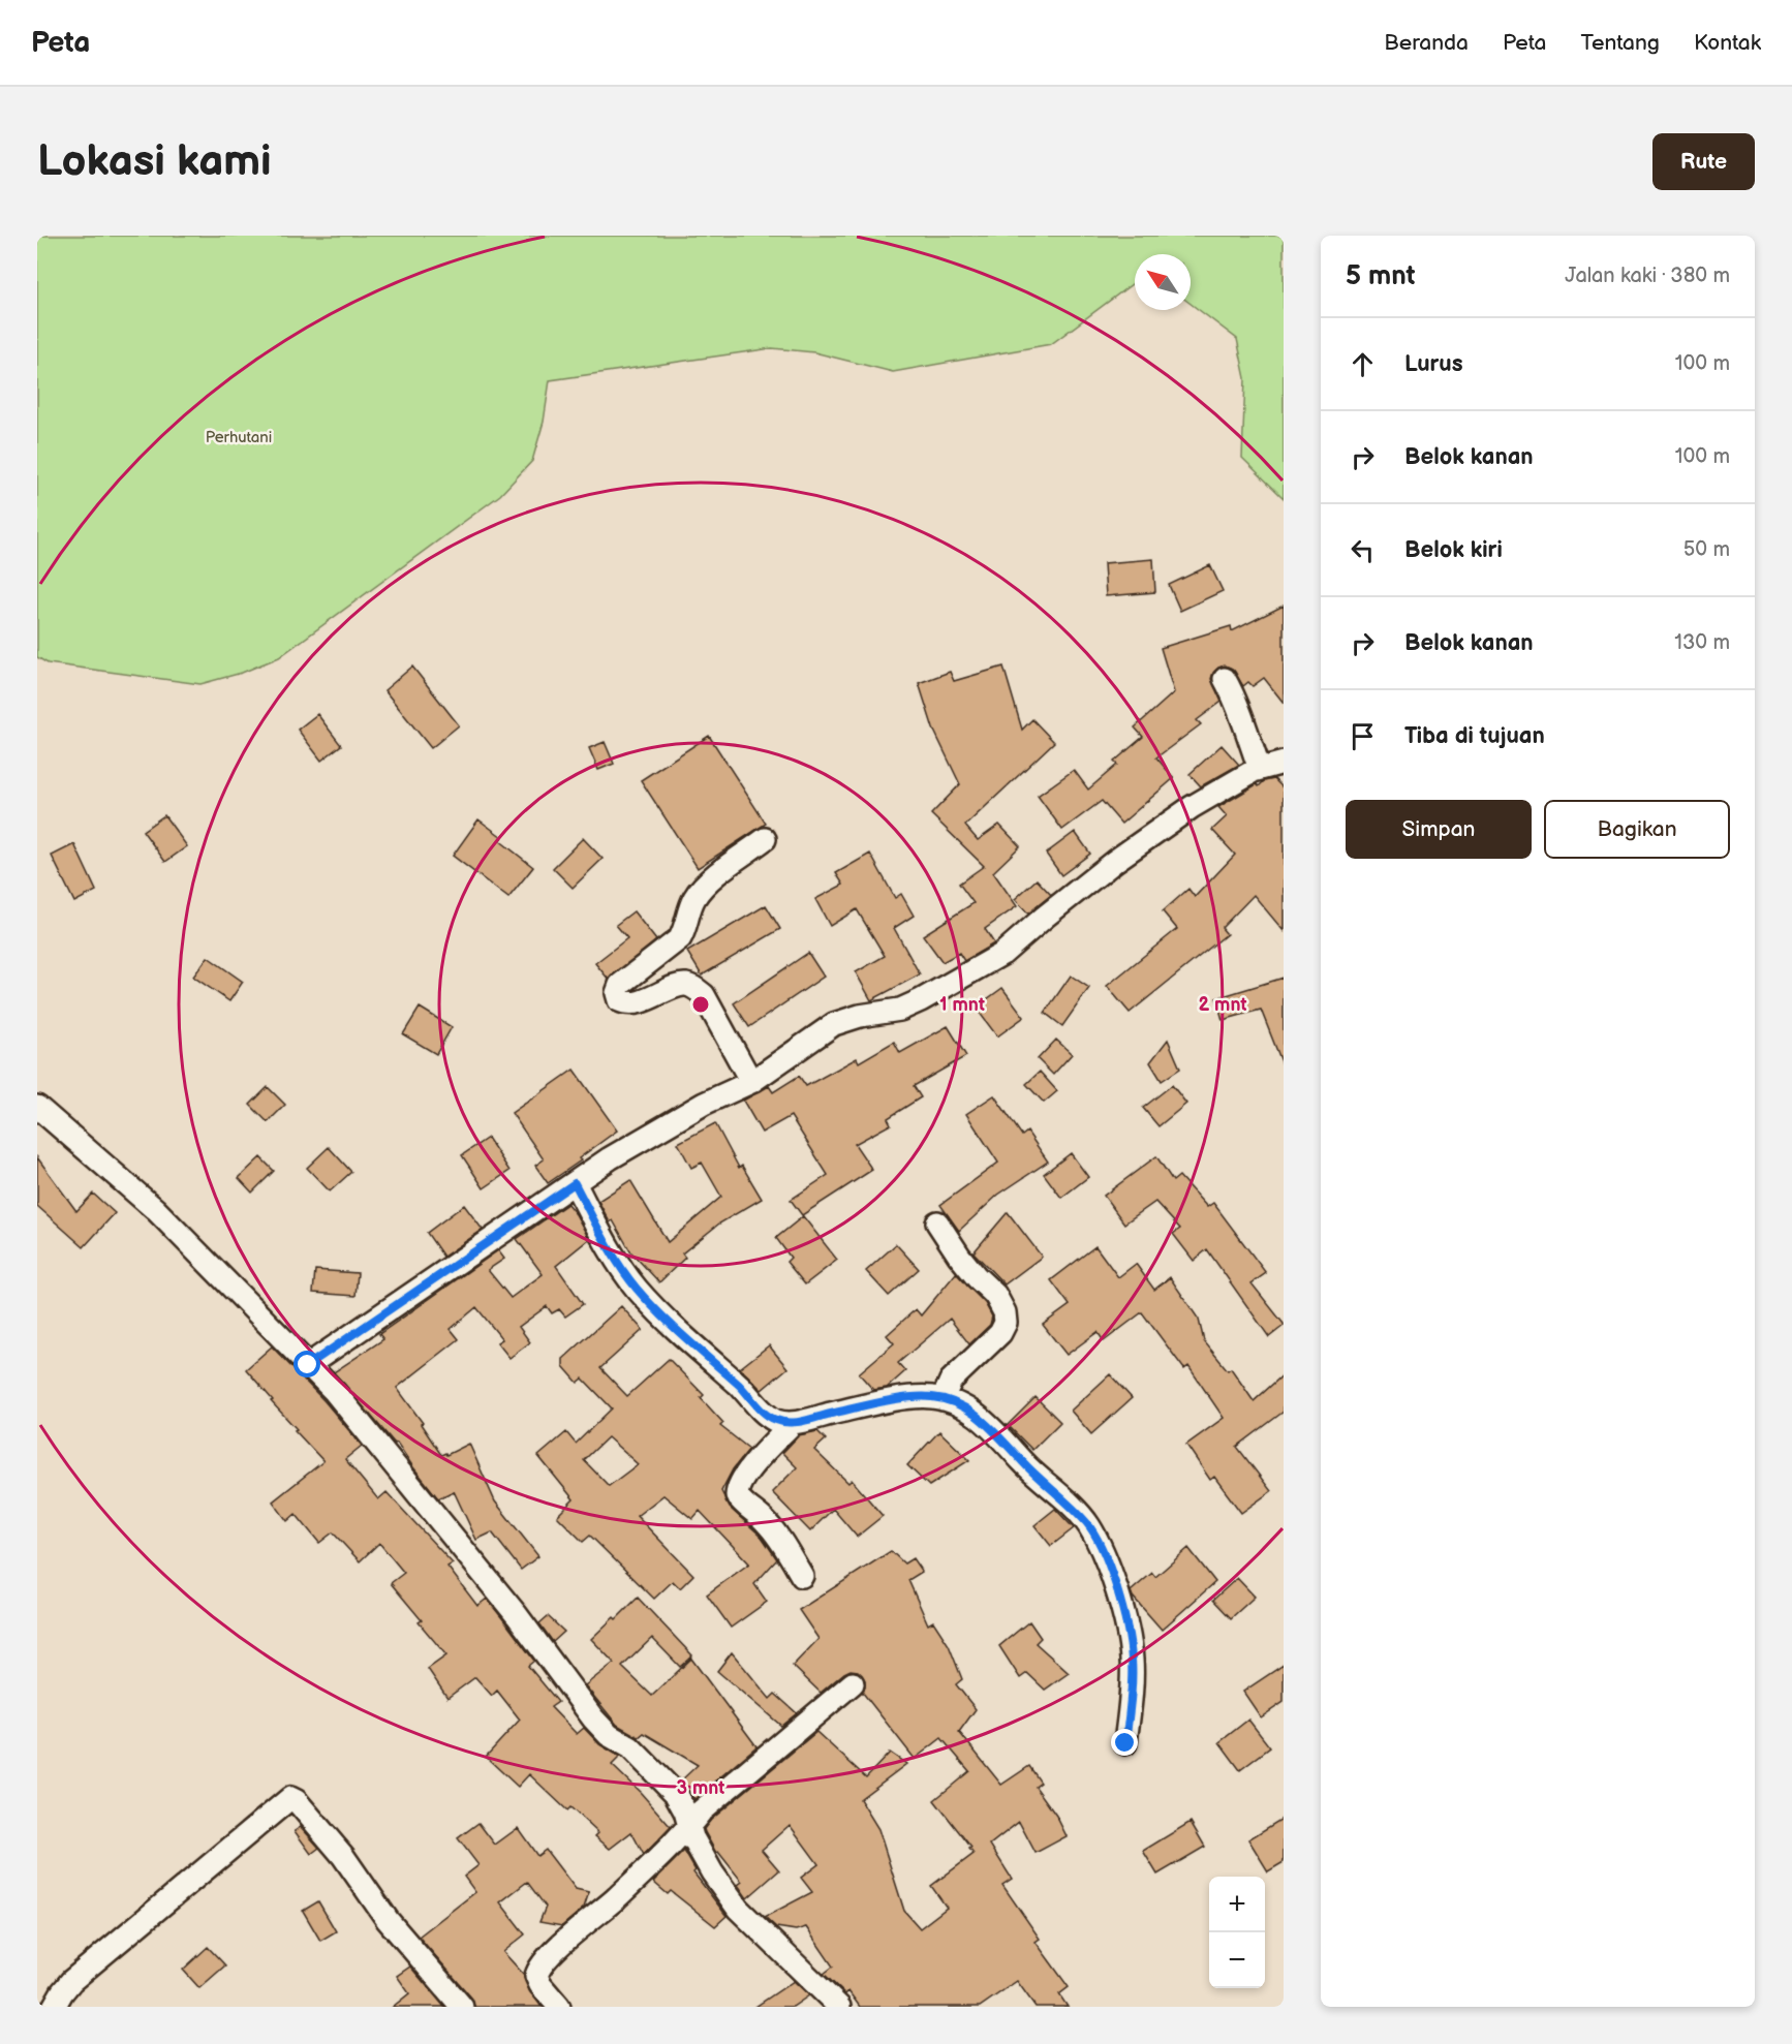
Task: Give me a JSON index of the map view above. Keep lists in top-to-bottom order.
{
  "parks": ["Perhutani"],
  "north": "top left",
  "page": {
    "header": "Peta",
    "nav": [
      "Beranda",
      "Peta",
      "Tentang",
      "Kontak"
    ],
    "buttons": [
      "Rute",
      ["Simpan", "Bagikan"]
    ],
    "title": "Lokasi kami",
    "heading": ["5 mnt", "Jalan kaki · 380 m"],
    "list": [
      ["Lurus", "100 m"],
      ["Belok kanan", "100 m"],
      ["Belok kiri", "50 m"],
      ["Belok kanan", "130 m"],
      "Tiba di tujuan"
    ],
    "map_buttons": ["+", "−"]
  },
  "rings": ["1 mnt", "2 mnt", "3 mnt"]
}
